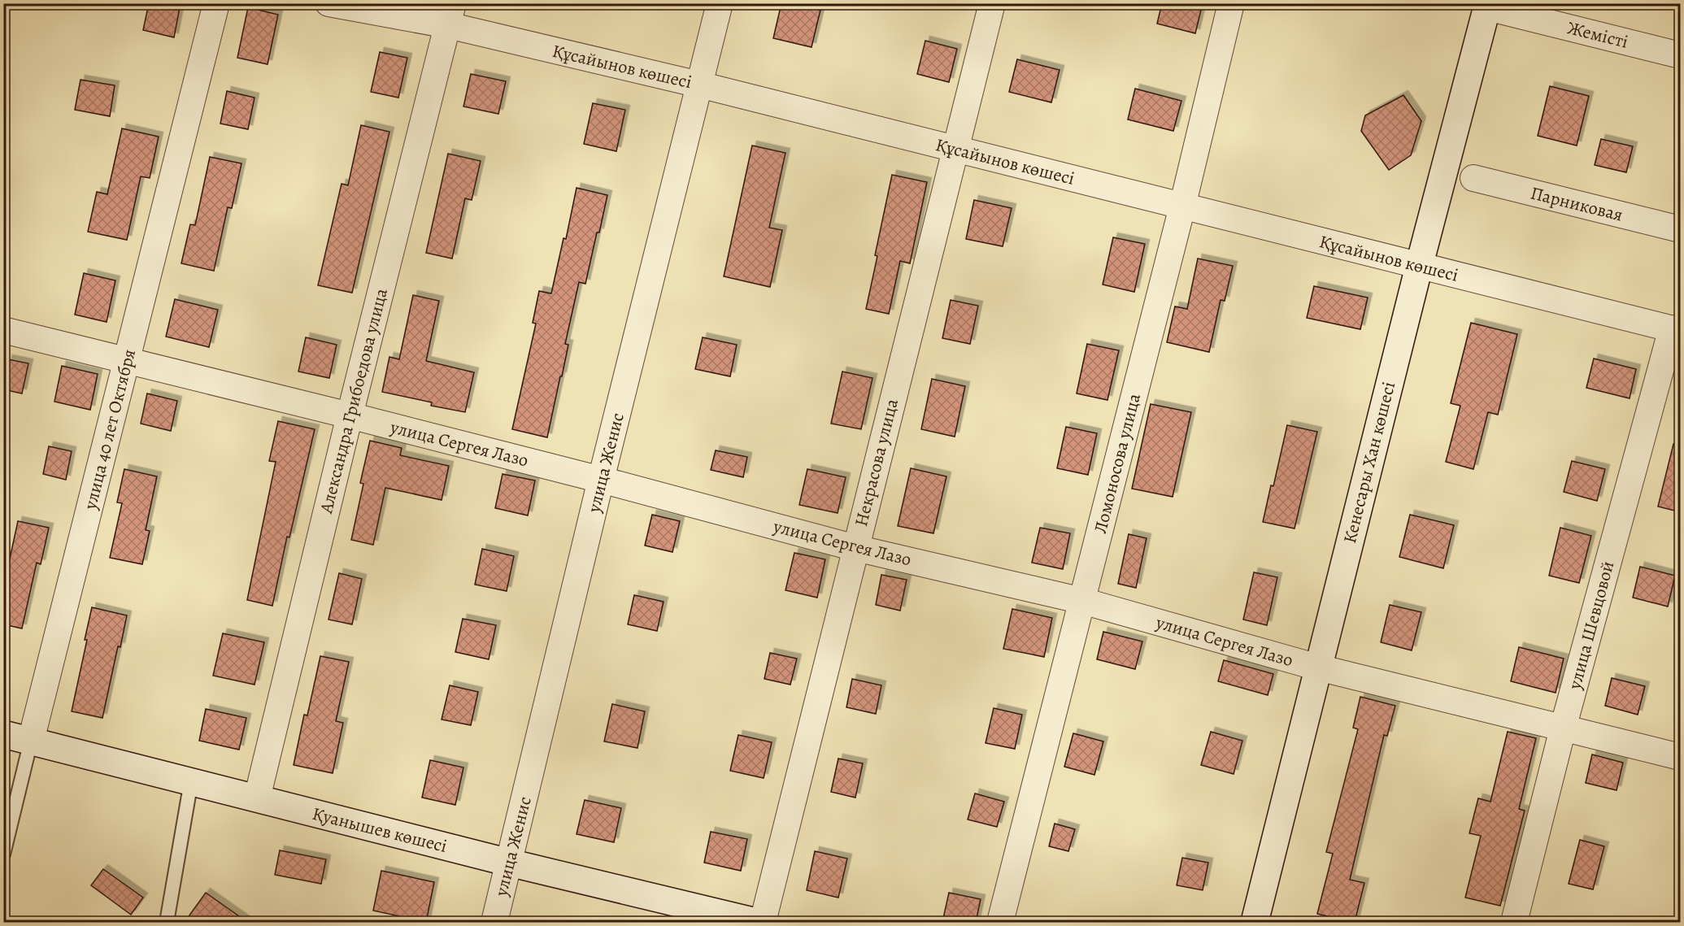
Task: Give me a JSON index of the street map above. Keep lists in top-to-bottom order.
{
  "streets": {
    "main road": ["Кенесары Хан көшесі", "Қуанышев көшесі"],
    "street": [
      "Жемісті",
      "Құсайынов көшесі",
      "Парниковая",
      "Александра Грибоедова улица",
      "улица 40 лет Октября",
      "улица Сергея Лазо",
      "улица Женис",
      "Некрасова улица",
      "Ломоносова улица",
      "улица Шевцовой"
    ]
  },
  "crossings": [
    ["Жемісті", "Кенесары Хан көшесі"],
    ["Құсайынов көшесі", "Александра Грибоедова улица"],
    ["Құсайынов көшесі", "улица Женис"],
    ["Құсайынов көшесі", "Некрасова улица"],
    ["Құсайынов көшесі", "Кенесары Хан көшесі"],
    ["Құсайынов көшесі", "Ломоносова улица"],
    ["Құсайынов көшесі", "улица Шевцовой"],
    ["Александра Грибоедова улица", "улица Сергея Лазо"],
    ["Александра Грибоедова улица", "Қуанышев көшесі"],
    ["улица 40 лет Октября", "улица Сергея Лазо"],
    ["улица 40 лет Октября", "Қуанышев көшесі"],
    ["улица Сергея Лазо", "улица Женис"],
    ["улица Сергея Лазо", "Некрасова улица"],
    ["улица Сергея Лазо", "Кенесары Хан көшесі"],
    ["улица Сергея Лазо", "Ломоносова улица"],
    ["улица Сергея Лазо", "улица Шевцовой"],
    ["улица Женис", "Қуанышев көшесі"]
  ]
}
